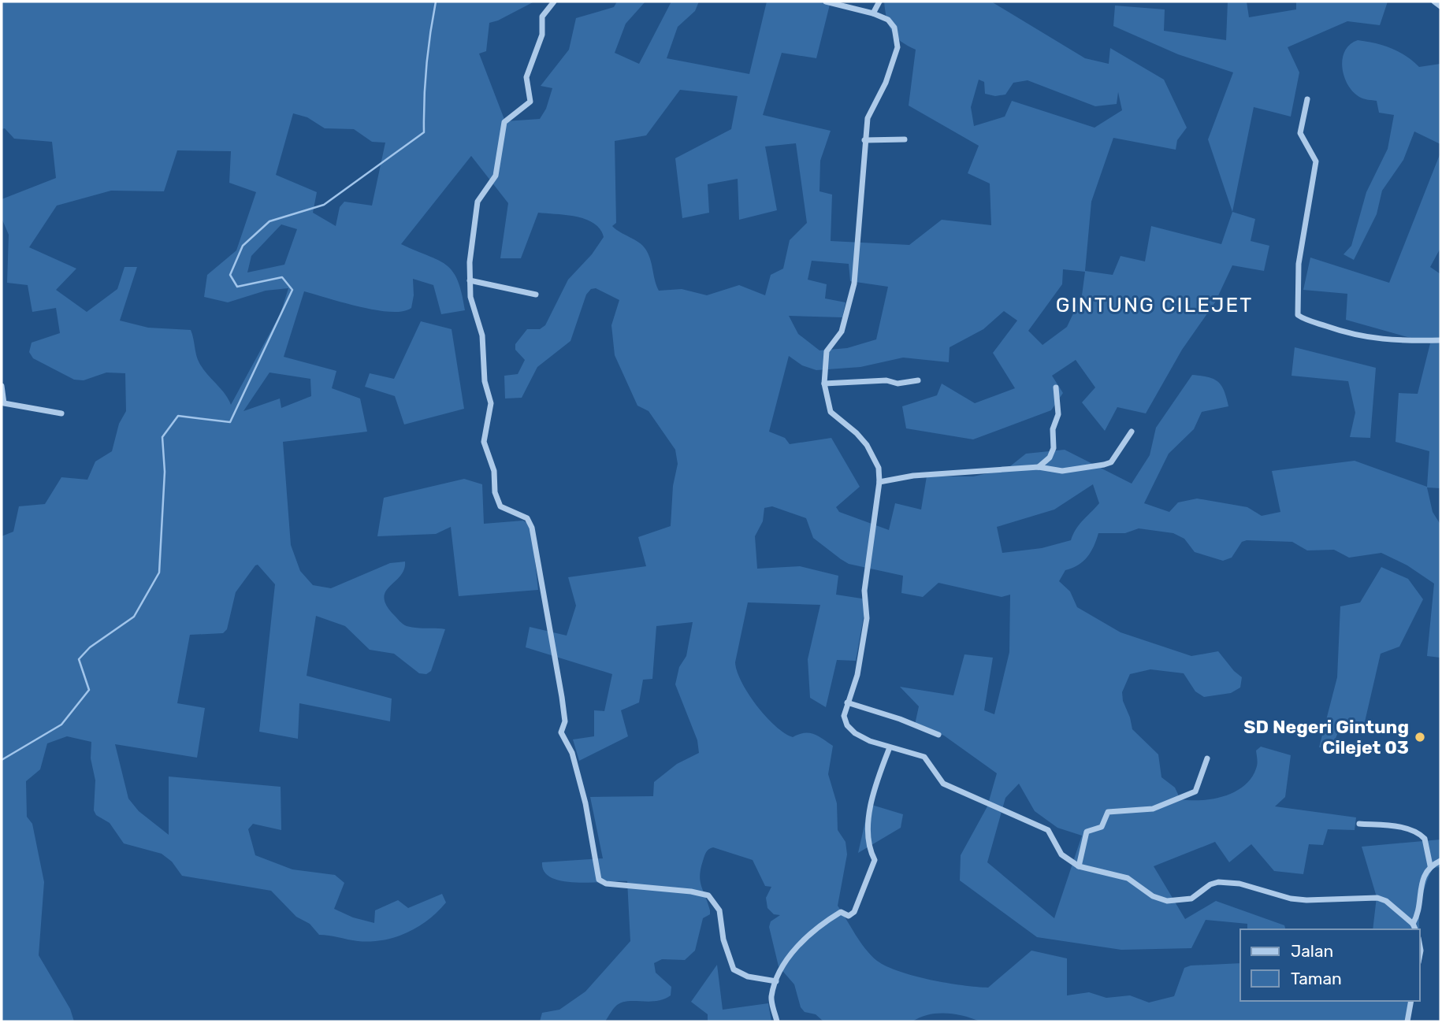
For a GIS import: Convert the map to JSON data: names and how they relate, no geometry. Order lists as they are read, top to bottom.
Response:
{
  "districts": ["GINTUNG CILEJET"],
  "places": ["SD Negeri Gintung Cilejet 03"],
  "legend": ["Jalan", "Taman"]
}
